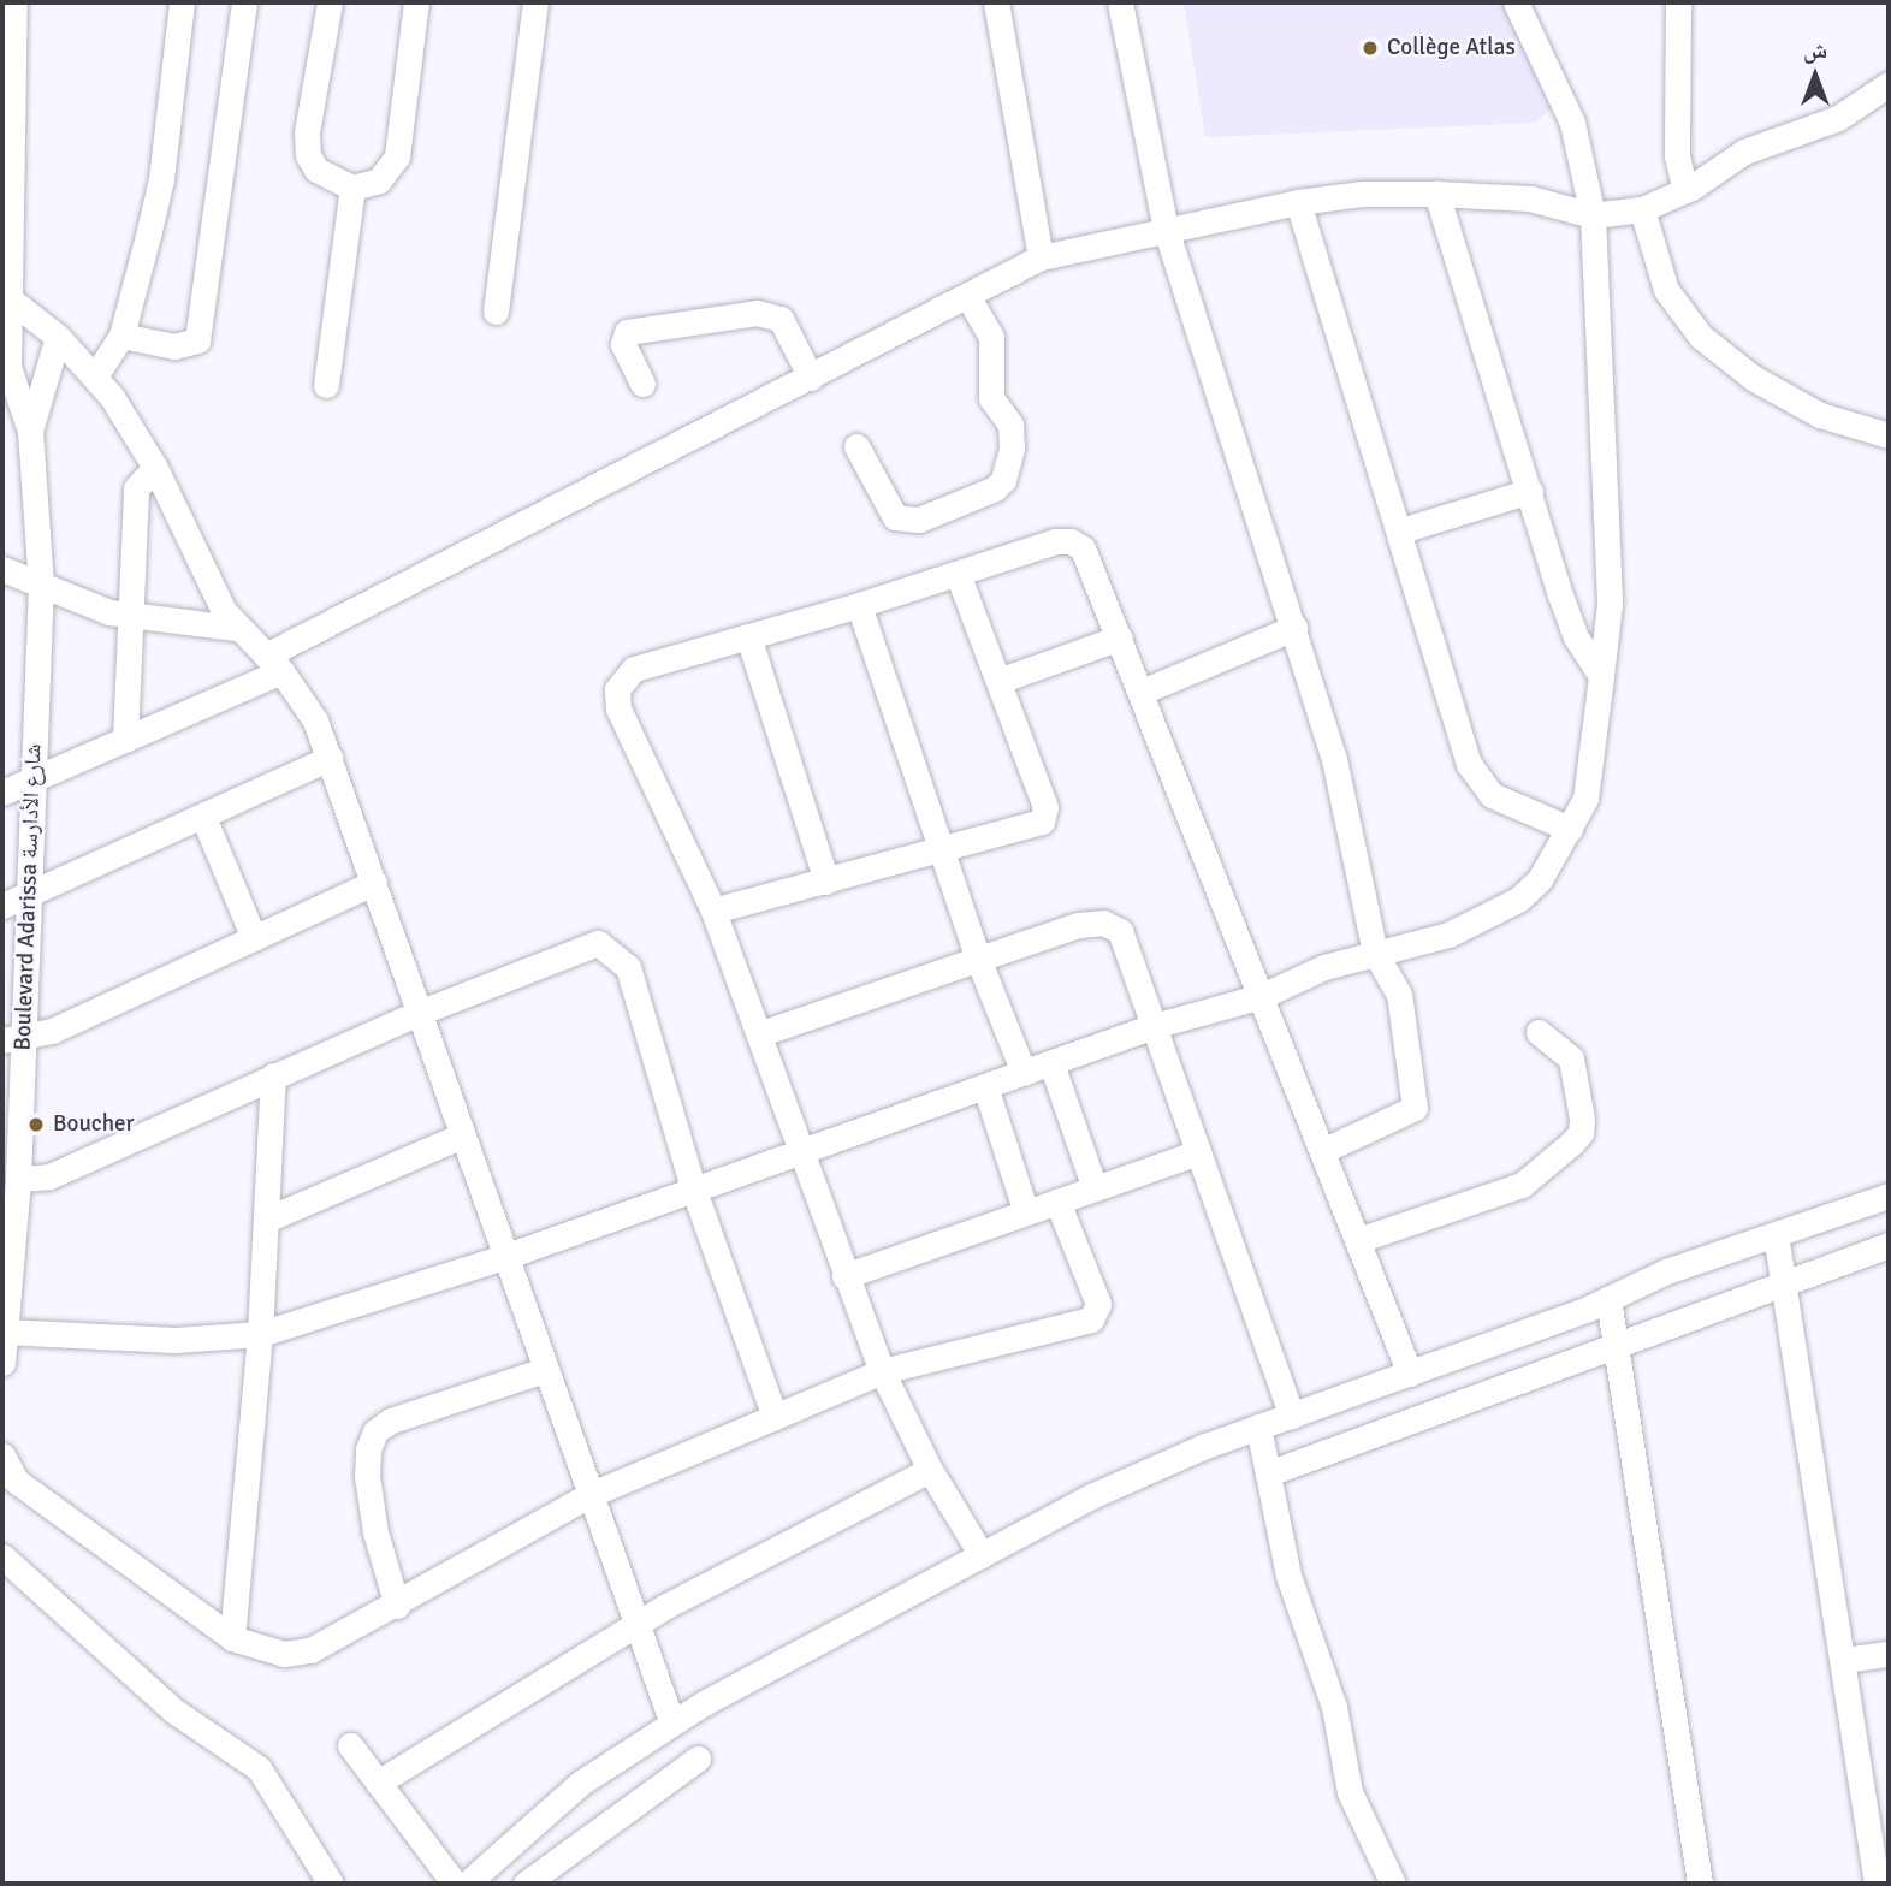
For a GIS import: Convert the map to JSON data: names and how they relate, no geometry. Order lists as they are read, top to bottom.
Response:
{
  "streets": {
    "street": ["Boulevard Adarissa شارع الأدارسة"]
  },
  "places": ["Collège Atlas", "Boucher"],
  "north": "top"
}
